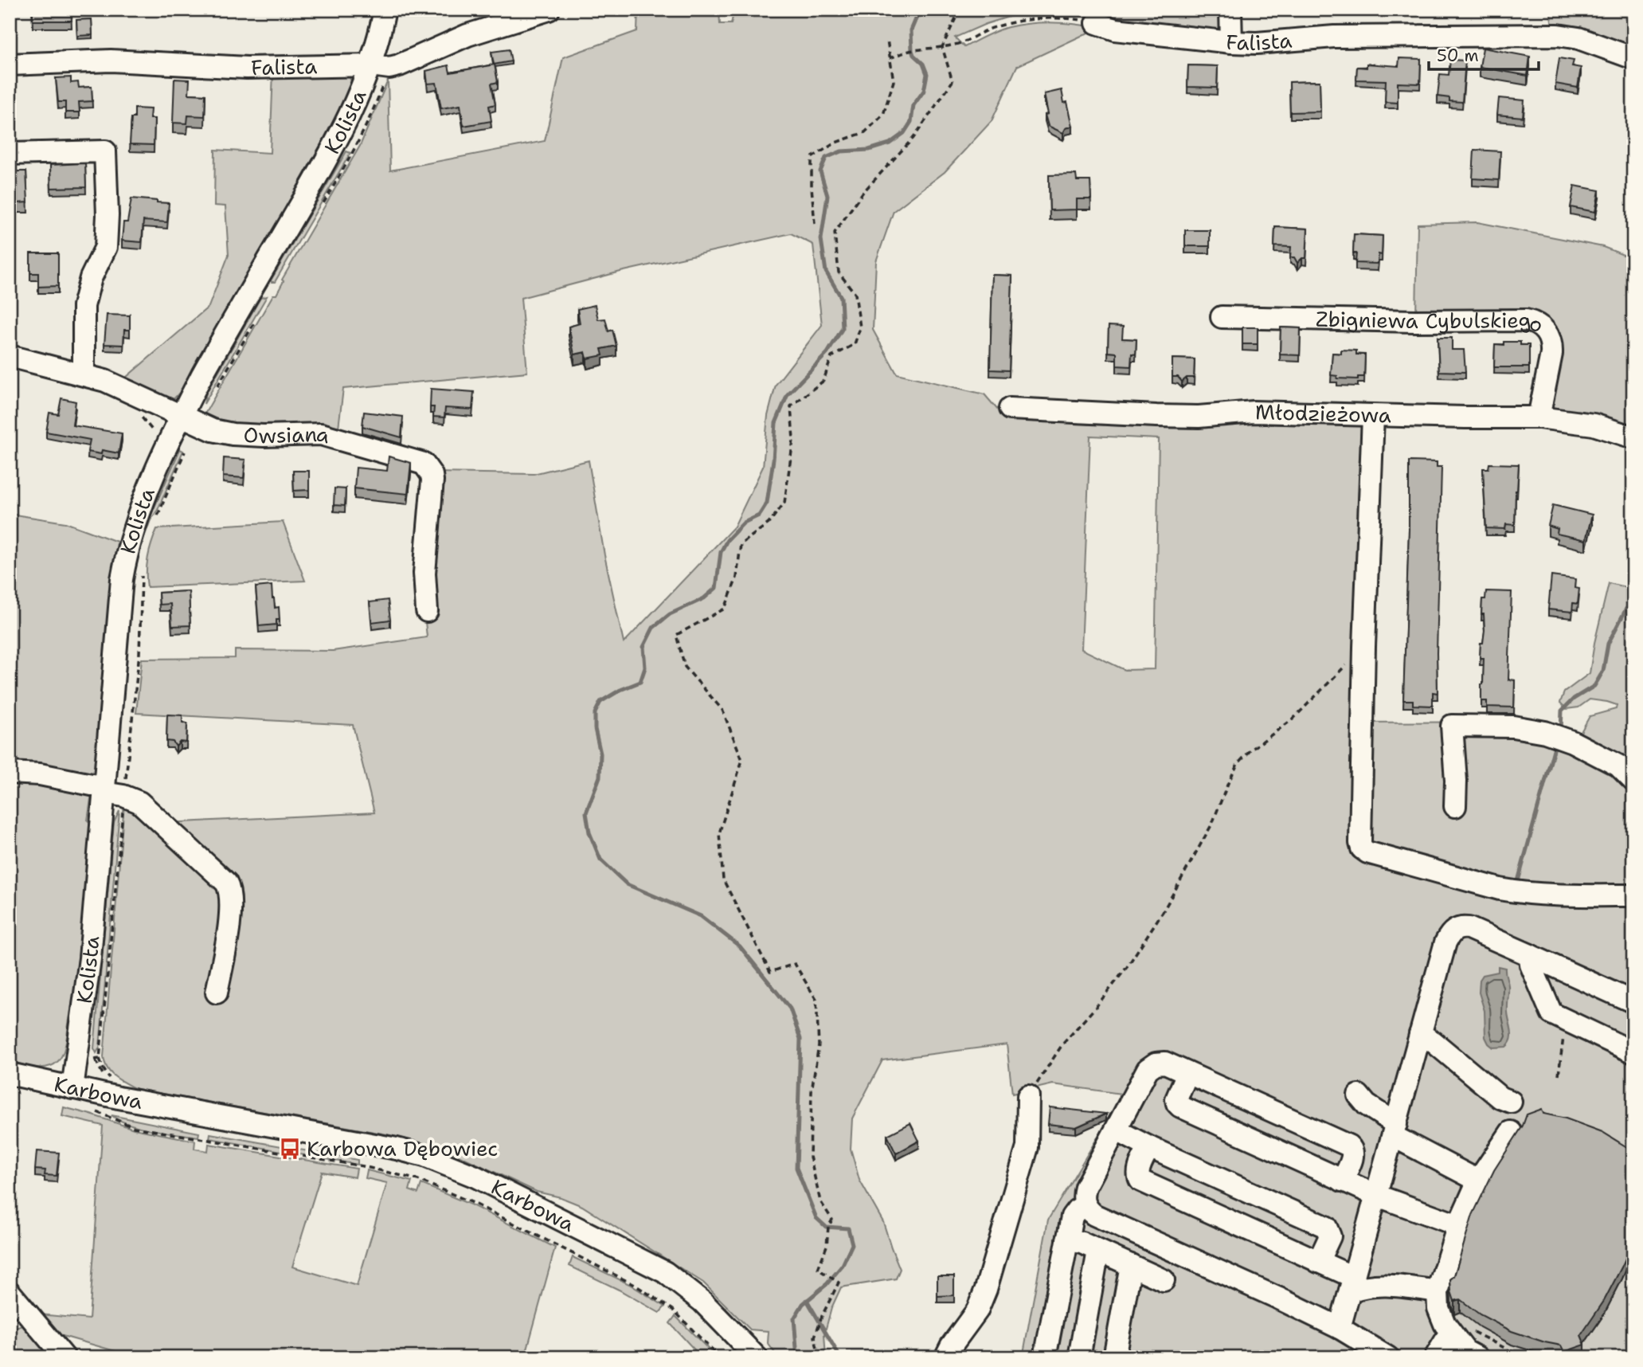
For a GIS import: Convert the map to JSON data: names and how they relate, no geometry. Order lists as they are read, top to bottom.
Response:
{
  "streets": {
    "street": [
      "Falista",
      "Kolista",
      "Zbigniewa Cybulskiego",
      "Młodzieżowa",
      "Owsiana",
      "Karbowa"
    ]
  },
  "crossings": [
    ["Falista", "Kolista"],
    ["Kolista", "Owsiana"],
    ["Kolista", "Karbowa"],
    ["Zbigniewa Cybulskiego", "Młodzieżowa"]
  ],
  "places": {
    "bus stop": ["Karbowa Dębowiec"]
  },
  "scale_bar": "50 m"
}
